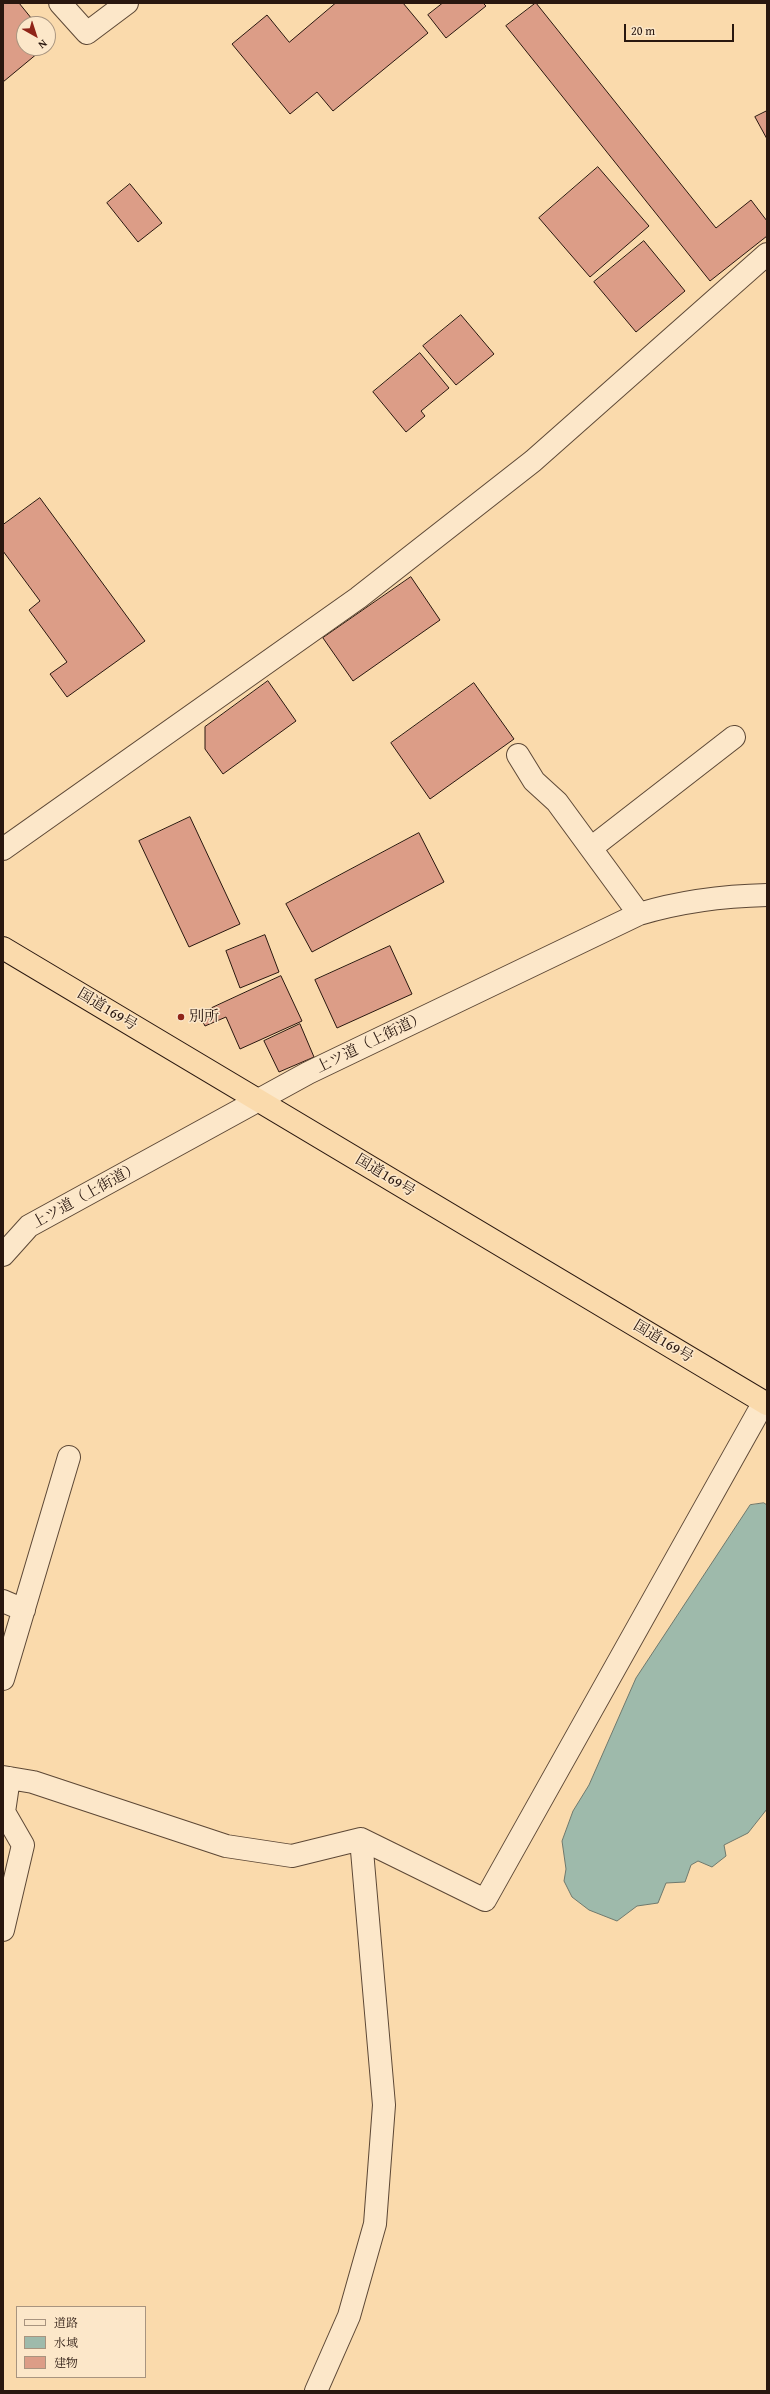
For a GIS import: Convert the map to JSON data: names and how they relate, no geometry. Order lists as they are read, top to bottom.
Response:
{
  "streets": {
    "highway": ["国道169号"],
    "street": ["上ツ道（上街道）"]
  },
  "crossings": [
    ["国道169号", "上ツ道（上街道）"]
  ],
  "places": ["別所"],
  "legend": ["道路", "水域", "建物"],
  "scale_bar": "20 m",
  "north": "bottom right"
}
